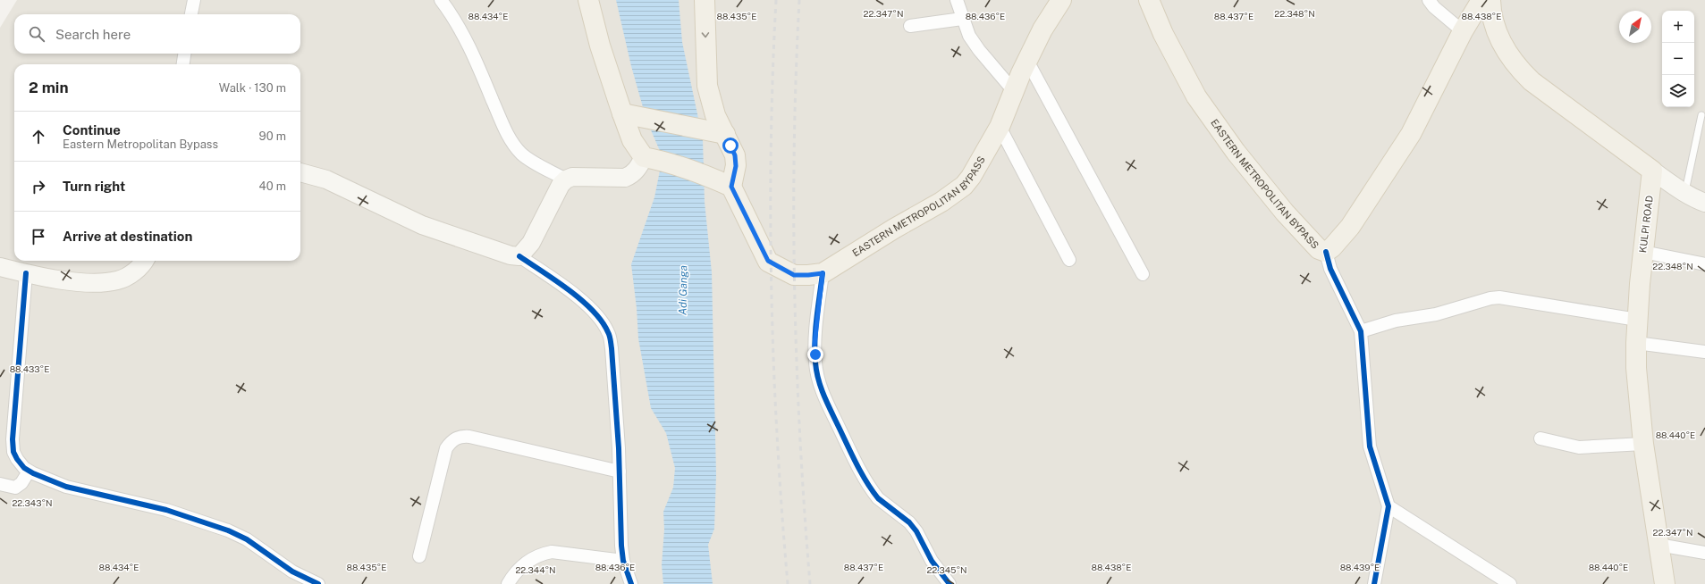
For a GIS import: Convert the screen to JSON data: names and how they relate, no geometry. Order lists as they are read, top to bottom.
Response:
{
  "streets": {
    "main road": ["EASTERN METROPOLITAN BYPASS", "KULPI ROAD"]
  },
  "water": ["Adi Ganga"],
  "north": "top right",
  "page": {
    "map_buttons": ["+", "−"],
    "search": "Search here",
    "heading": ["2 min", "Walk · 130 m"],
    "list": [
      ["Continue", "Eastern Metropolitan Bypass", "90 m"],
      ["Turn right", "40 m"],
      "Arrive at destination"
    ]
  },
  "coordinates": [
    "22.347°N",
    "22.348°N",
    "88.434°E",
    "88.436°E",
    "88.435°E",
    "88.437°E",
    "88.438°E",
    "88.433°E",
    "88.440°E",
    "22.343°N",
    "88.439°E",
    "22.344°N",
    "22.345°N"
  ]
}
